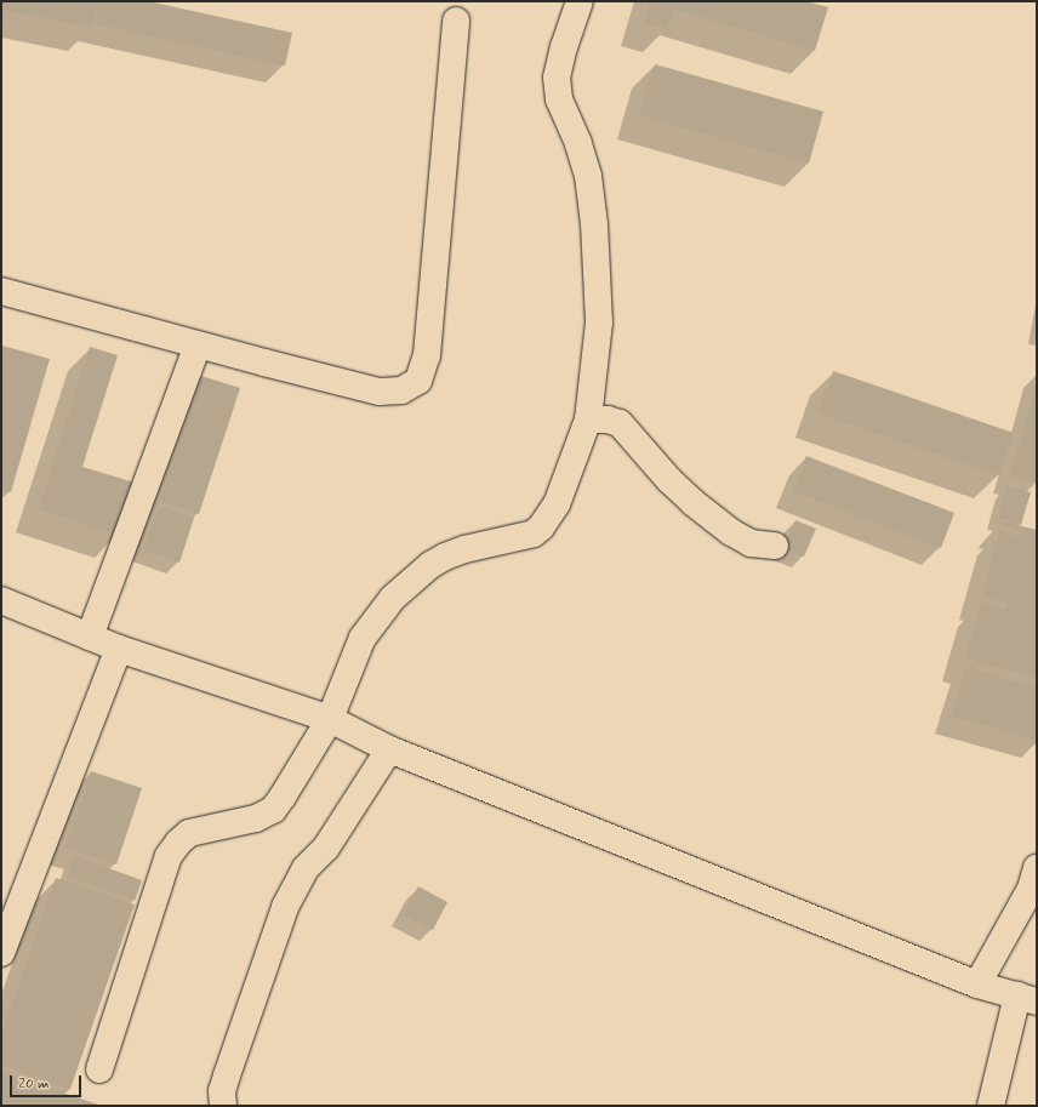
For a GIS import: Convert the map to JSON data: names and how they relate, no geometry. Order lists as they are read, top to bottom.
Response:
{
  "scale_bar": "20 m"
}
